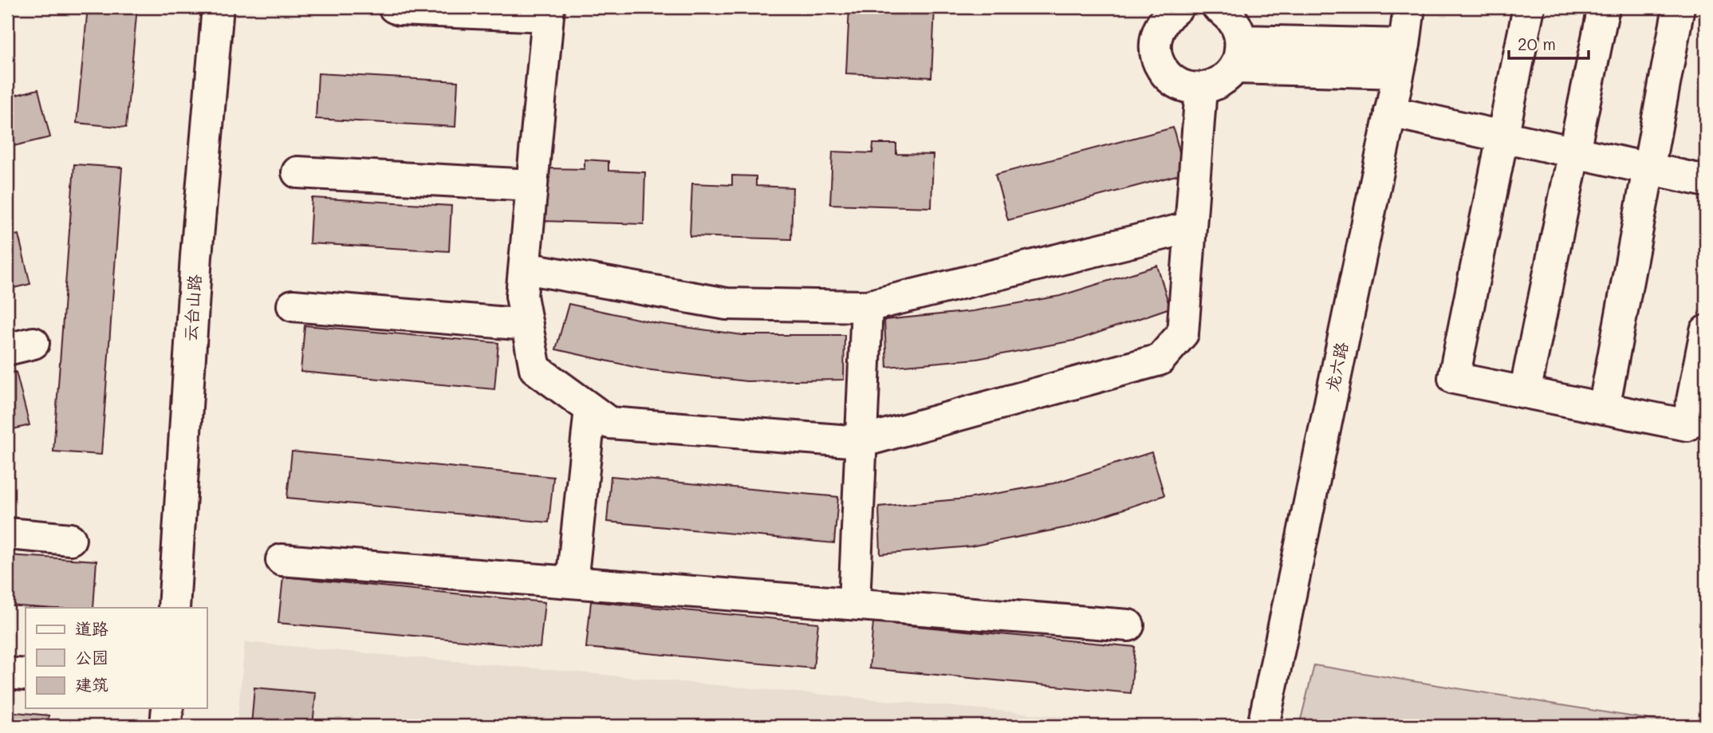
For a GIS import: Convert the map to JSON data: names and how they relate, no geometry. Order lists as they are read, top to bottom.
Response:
{
  "streets": {
    "street": ["云台山路", "龙六路"]
  },
  "legend": ["道路", "公园", "建筑"],
  "scale_bar": "20 m"
}
